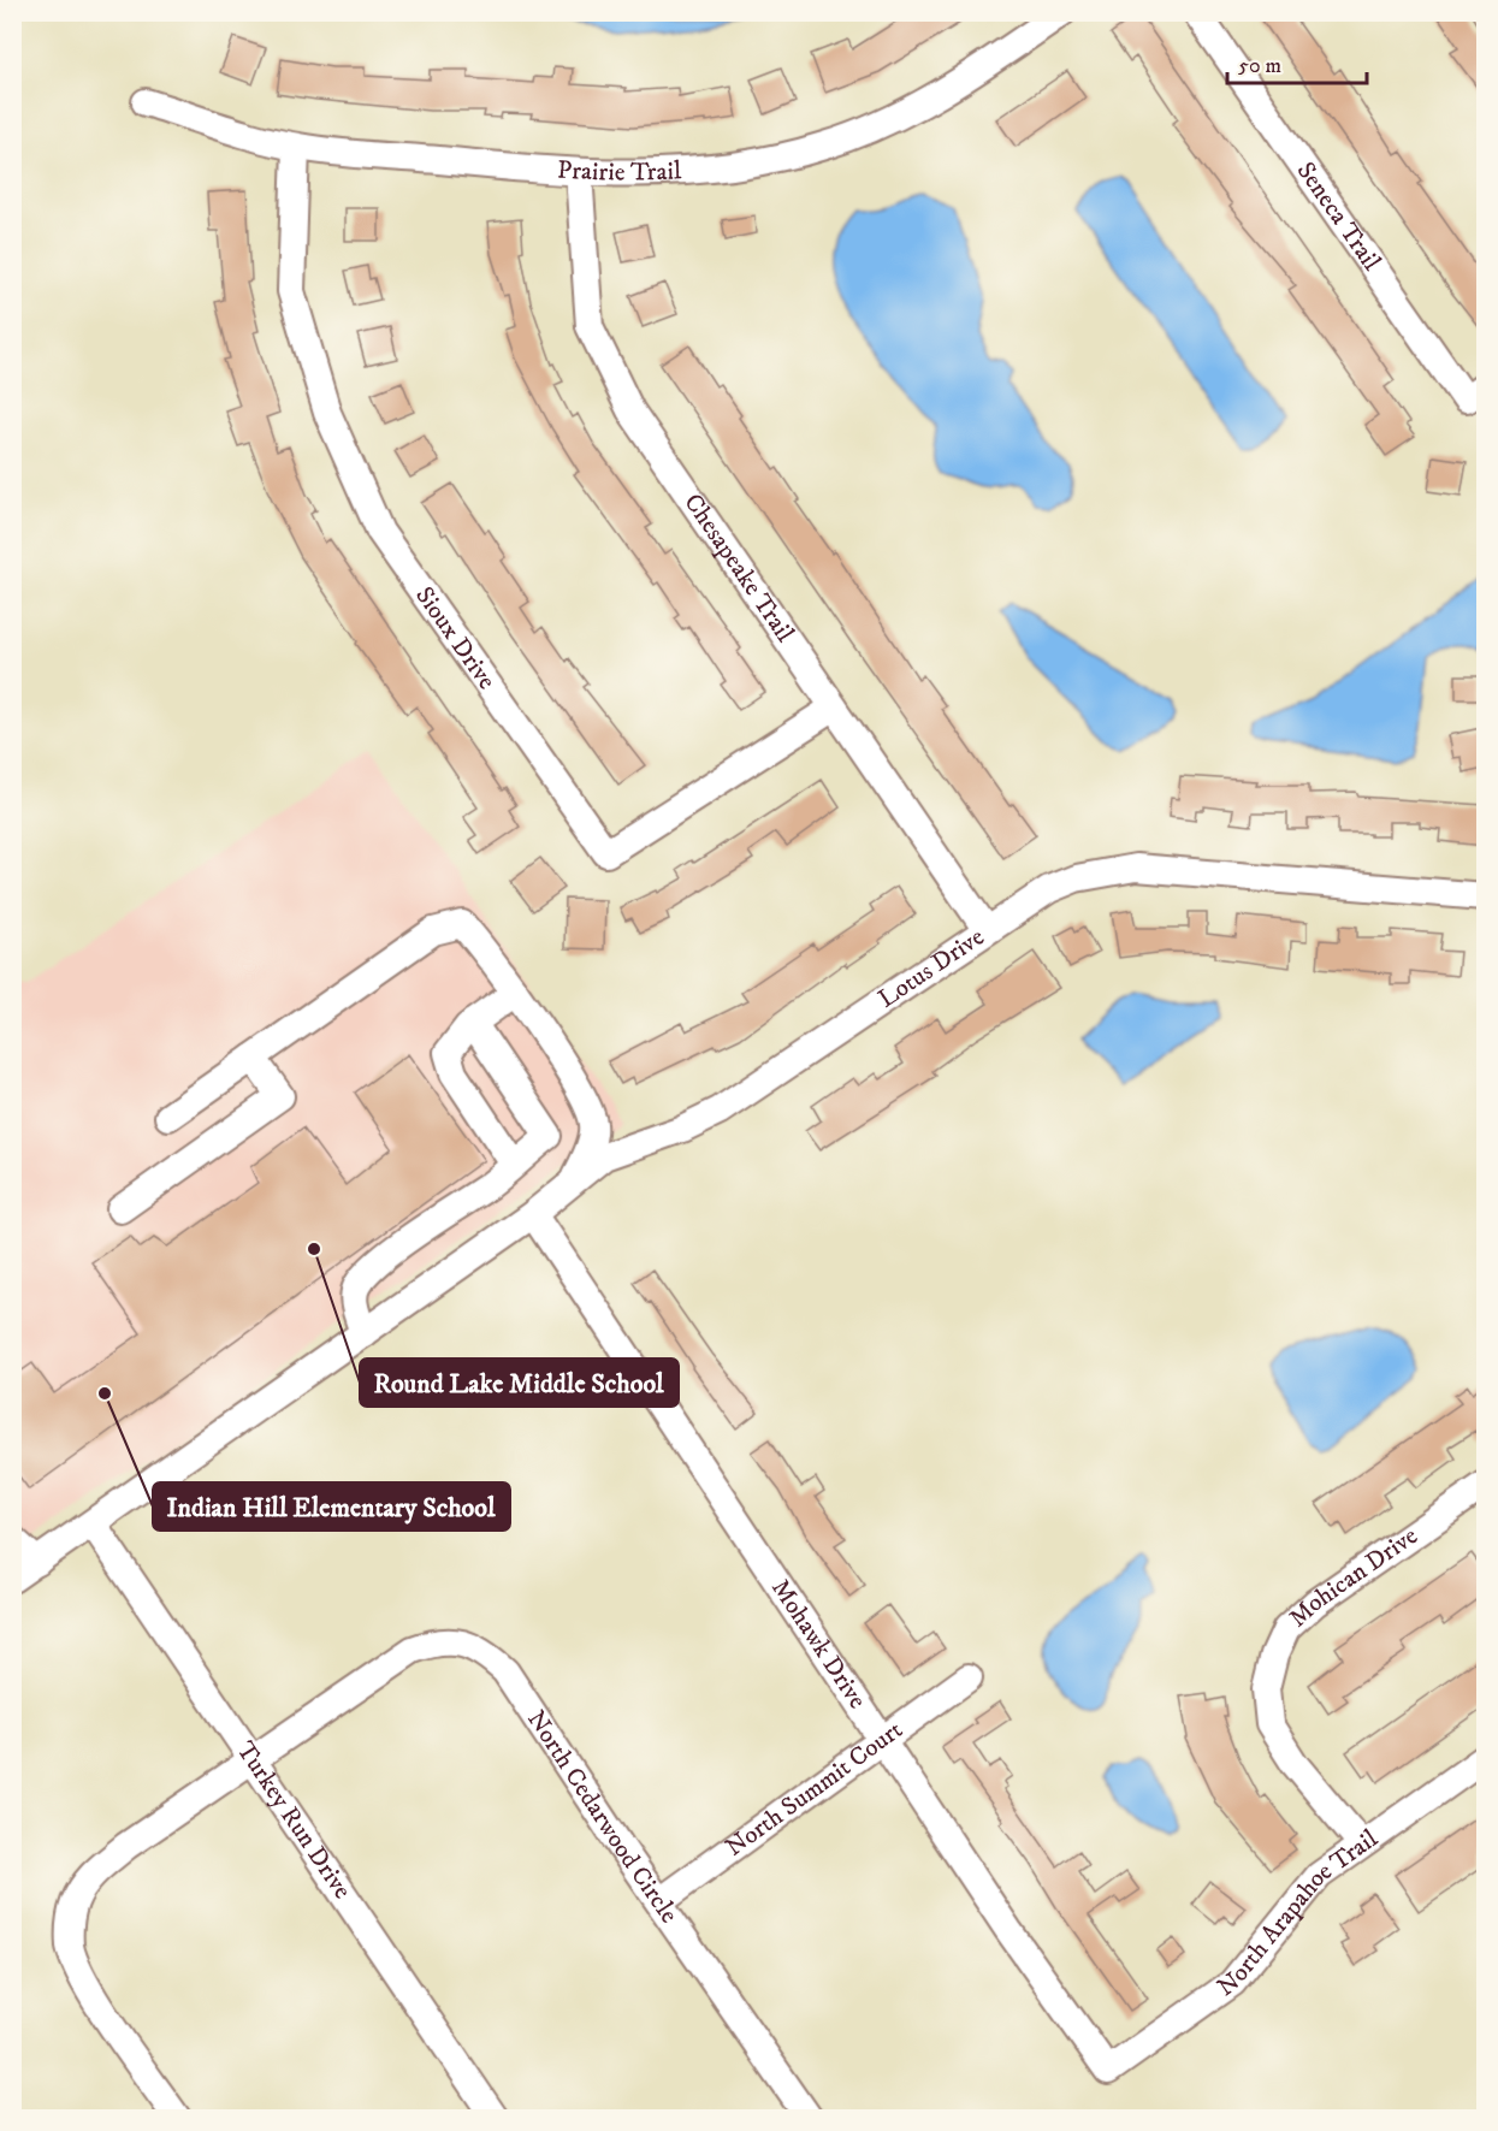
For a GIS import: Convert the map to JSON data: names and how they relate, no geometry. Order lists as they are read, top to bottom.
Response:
{
  "streets": {
    "street": [
      "Prairie Trail",
      "Seneca Trail",
      "Chesapeake Trail",
      "Sioux Drive",
      "Lotus Drive",
      "Mohican Drive",
      "Mohawk Drive",
      "North Summit Court",
      "North Cedarwood Circle",
      "Turkey Run Drive",
      "North Arapahoe Trail"
    ]
  },
  "crossings": [
    ["Prairie Trail", "Chesapeake Trail"],
    ["Prairie Trail", "Sioux Drive"],
    ["Chesapeake Trail", "Sioux Drive"],
    ["Chesapeake Trail", "Lotus Drive"],
    ["Lotus Drive", "Mohawk Drive"],
    ["Lotus Drive", "Turkey Run Drive"],
    ["Mohican Drive", "North Arapahoe Trail"],
    ["Mohawk Drive", "North Summit Court"],
    ["Mohawk Drive", "North Arapahoe Trail"],
    ["North Summit Court", "North Cedarwood Circle"],
    ["North Cedarwood Circle", "Turkey Run Drive"]
  ],
  "places": ["Round Lake Middle School", "Indian Hill Elementary School"],
  "scale_bar": "50 m"
}
